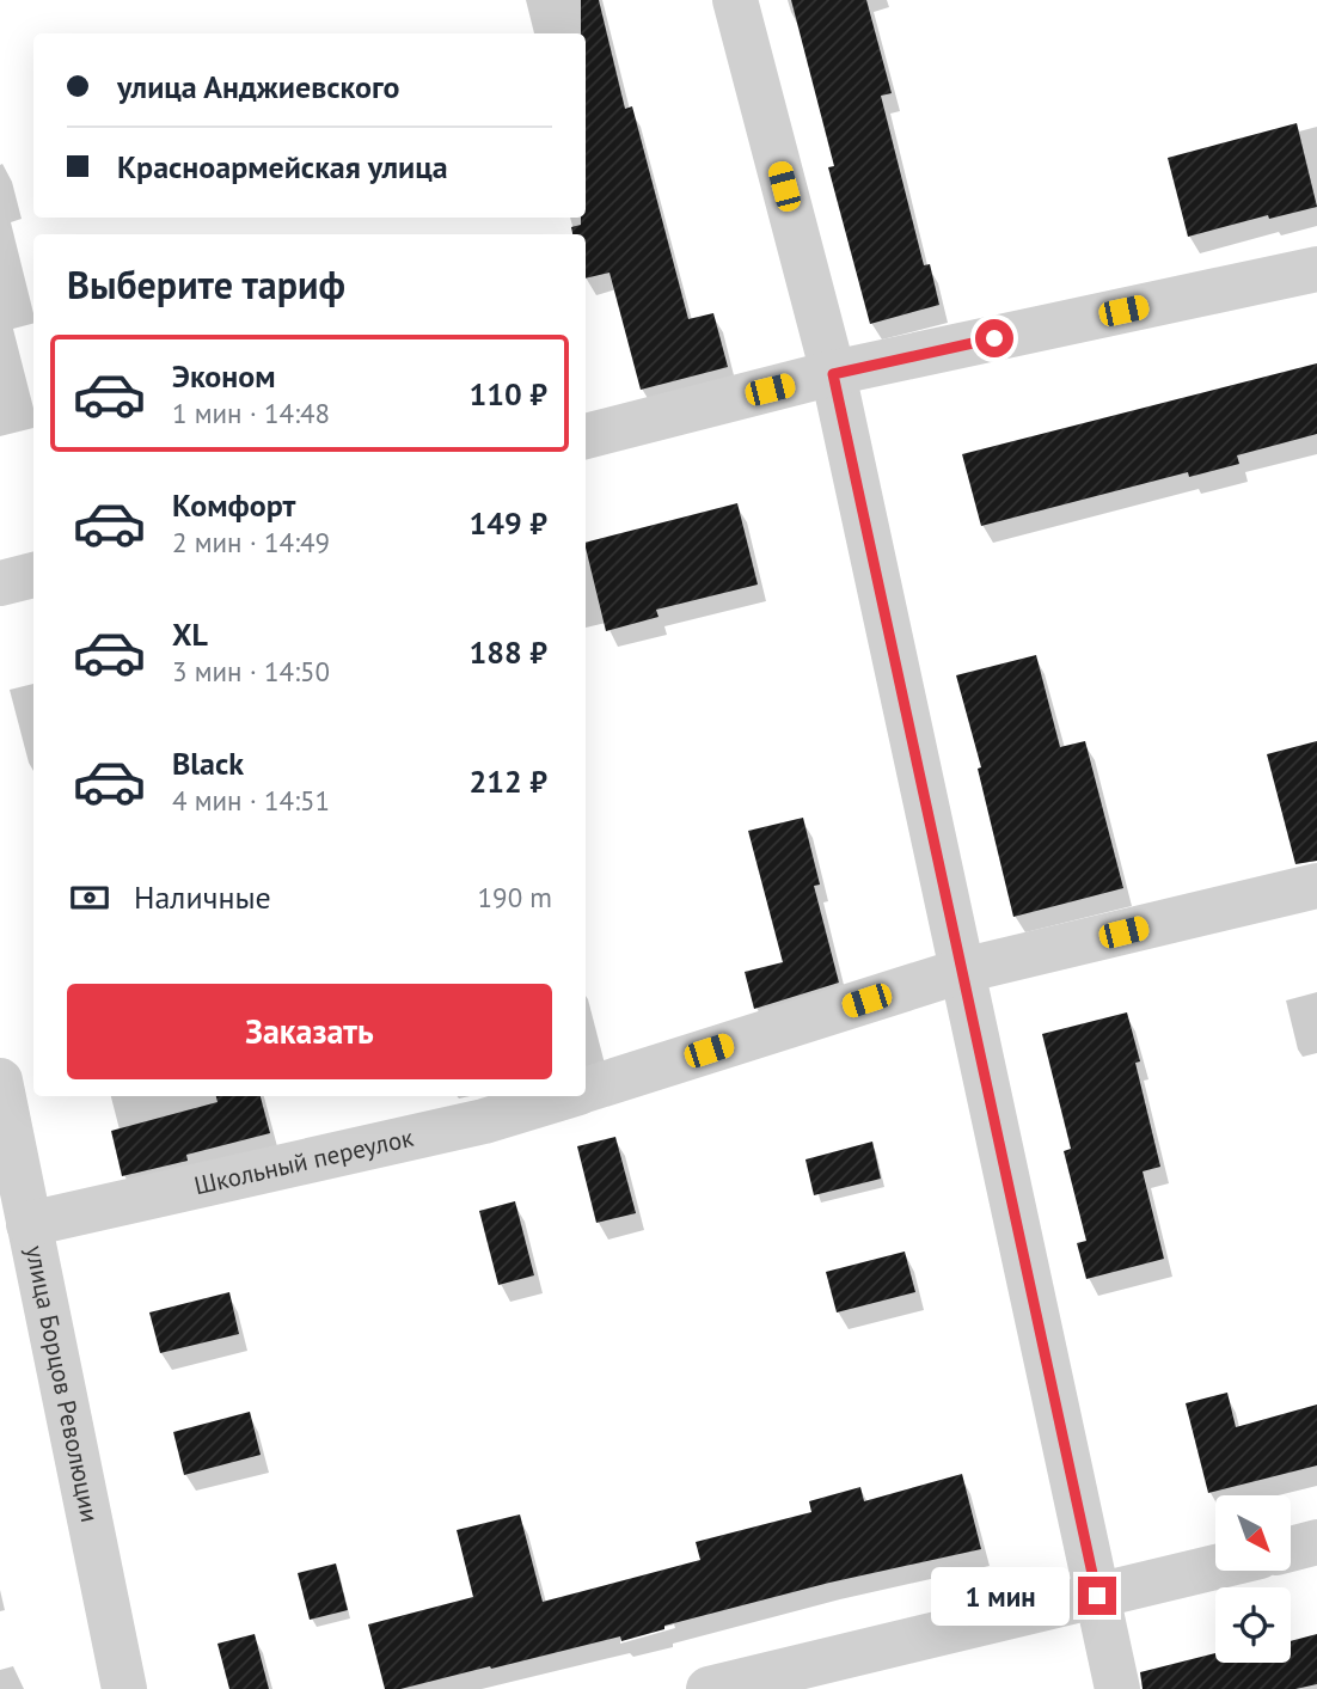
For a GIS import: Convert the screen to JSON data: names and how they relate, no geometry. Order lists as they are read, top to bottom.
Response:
{
  "streets": {
    "street": ["Школьный переулок", "улица Борцов Революции"]
  },
  "crossings": [
    ["Школьный переулок", "улица Борцов Революции"]
  ],
  "north": "bottom right",
  "page": {
    "banner": ["улица Анджиевского", "Красноармейская улица"],
    "heading": "Выберите тариф",
    "list": [
      {
        "name": "Эконом",
        "note": "1 мин · 14:48",
        "value": "110 ₽"
      },
      {
        "name": "Комфорт",
        "note": "2 мин · 14:49",
        "value": "149 ₽"
      },
      {
        "name": "XL",
        "note": "3 мин · 14:50",
        "value": "188 ₽"
      },
      {
        "name": "Black",
        "note": "4 мин · 14:51",
        "value": "212 ₽"
      }
    ],
    "pay": ["Наличные", "190 m"],
    "buttons": "Заказать",
    "bubble": "1 мин"
  }
}
